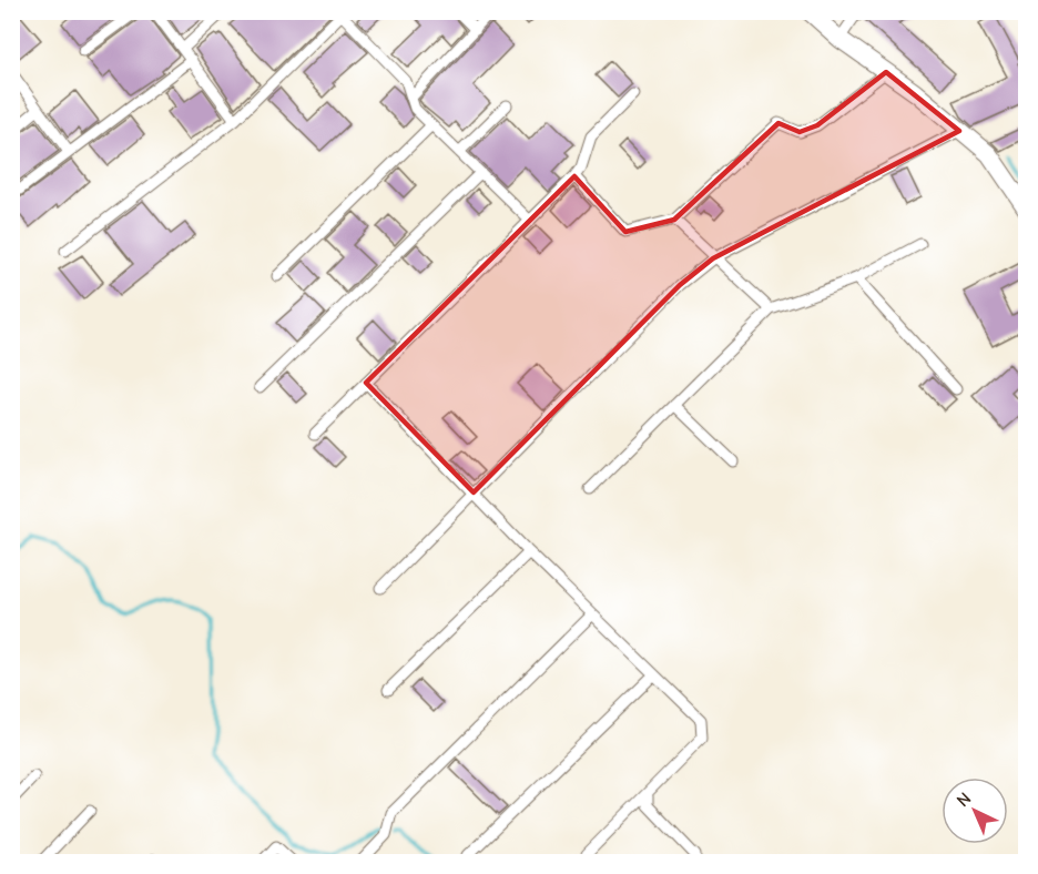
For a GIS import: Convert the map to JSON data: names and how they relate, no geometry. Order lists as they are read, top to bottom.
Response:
{
  "north": "top left"
}
